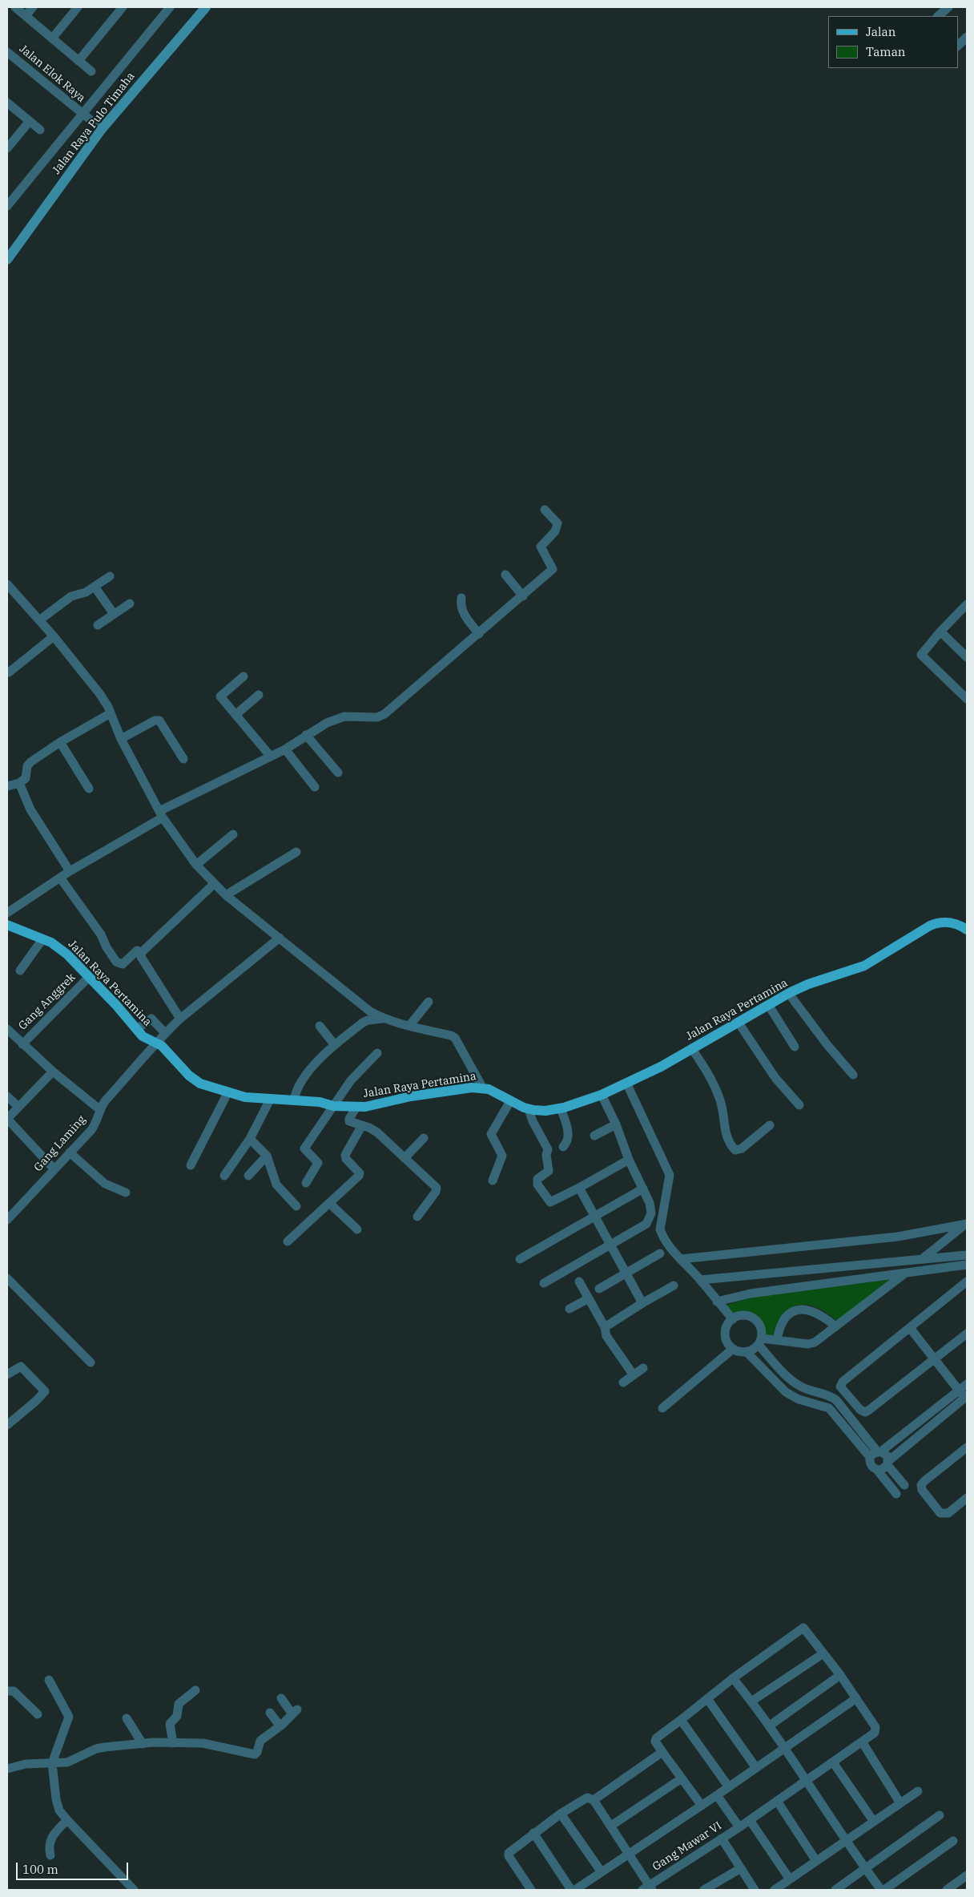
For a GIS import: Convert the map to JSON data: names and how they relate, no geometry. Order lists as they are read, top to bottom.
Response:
{
  "streets": {
    "main road": ["Jalan Raya Pertamina"],
    "street": [
      "Jalan Elok Raya",
      "Jalan Raya Pulo Timaha",
      "Gang Anggrek",
      "Gang Laming",
      "Gang Mawar VI"
    ]
  },
  "crossings": [
    ["Jalan Elok Raya", "Jalan Raya Pulo Timaha"],
    ["Jalan Raya Pertamina", "Gang Anggrek"],
    ["Jalan Raya Pertamina", "Gang Laming"]
  ],
  "legend": ["Jalan", "Taman"],
  "scale_bar": "100 m"
}
